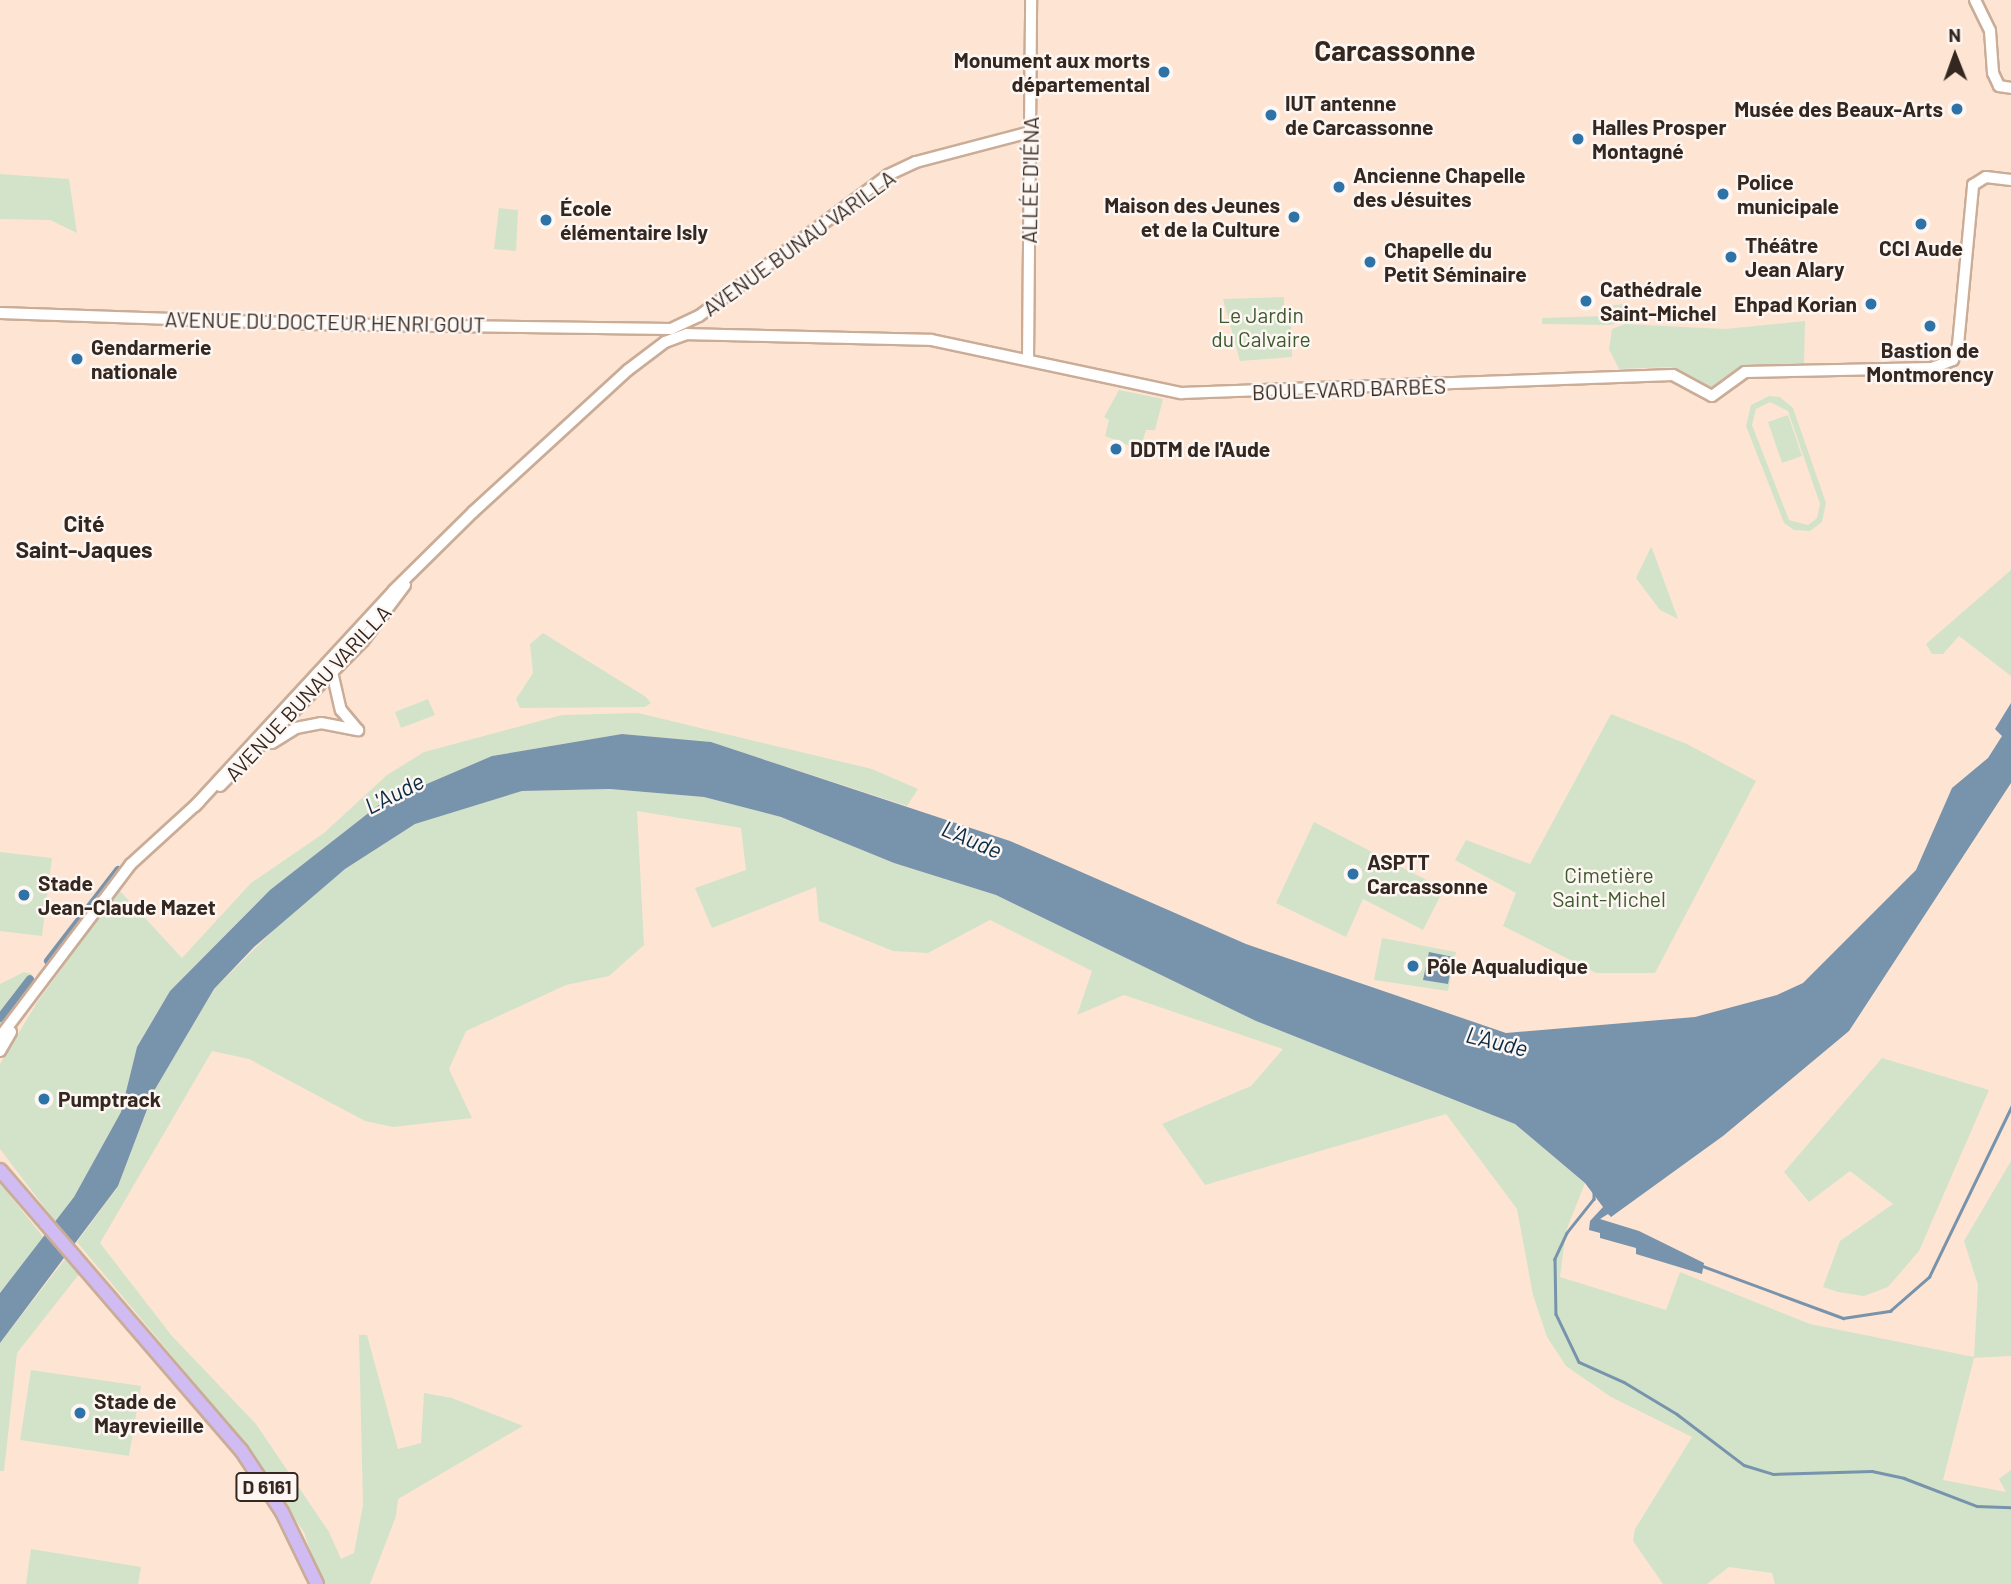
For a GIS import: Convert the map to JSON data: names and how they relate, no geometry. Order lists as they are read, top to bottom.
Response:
{
  "streets": {
    "main road": [
      "ALLÉE D'IÉNA",
      "AVENUE BUNAU VARILLA",
      "AVENUE DU DOCTEUR HENRI GOUT",
      "BOULEVARD BARBÈS",
      "D 6161"
    ]
  },
  "crossings": [
    ["ALLÉE D'IÉNA", "AVENUE BUNAU VARILLA"],
    ["ALLÉE D'IÉNA", "BOULEVARD BARBÈS"],
    ["AVENUE BUNAU VARILLA", "AVENUE DU DOCTEUR HENRI GOUT"]
  ],
  "districts": ["Carcassonne", "Cité Saint-Jaques"],
  "water": ["L'Aude"],
  "parks": ["Le Jardin du Calvaire", "Cimetière Saint-Michel"],
  "places": [
    "Monument aux morts départemental",
    "Musée des Beaux-Arts",
    "IUT antenne de Carcassonne",
    "Halles Prosper Montagné",
    "Ancienne Chapelle des Jésuites",
    "Police municipale",
    "Maison des Jeunes et de la Culture",
    "École élémentaire Isly",
    "CCI Aude",
    "Théâtre Jean Alary",
    "Chapelle du Petit Séminaire",
    "Cathédrale Saint-Michel",
    "Ehpad Korian",
    "Bastion de Montmorency",
    "Gendarmerie nationale",
    "DDTM de l'Aude",
    "ASPTT Carcassonne",
    "Stade Jean-Claude Mazet",
    "Pôle Aqualudique",
    "Pumptrack",
    "Stade de Mayrevieille"
  ],
  "north": "top"
}
